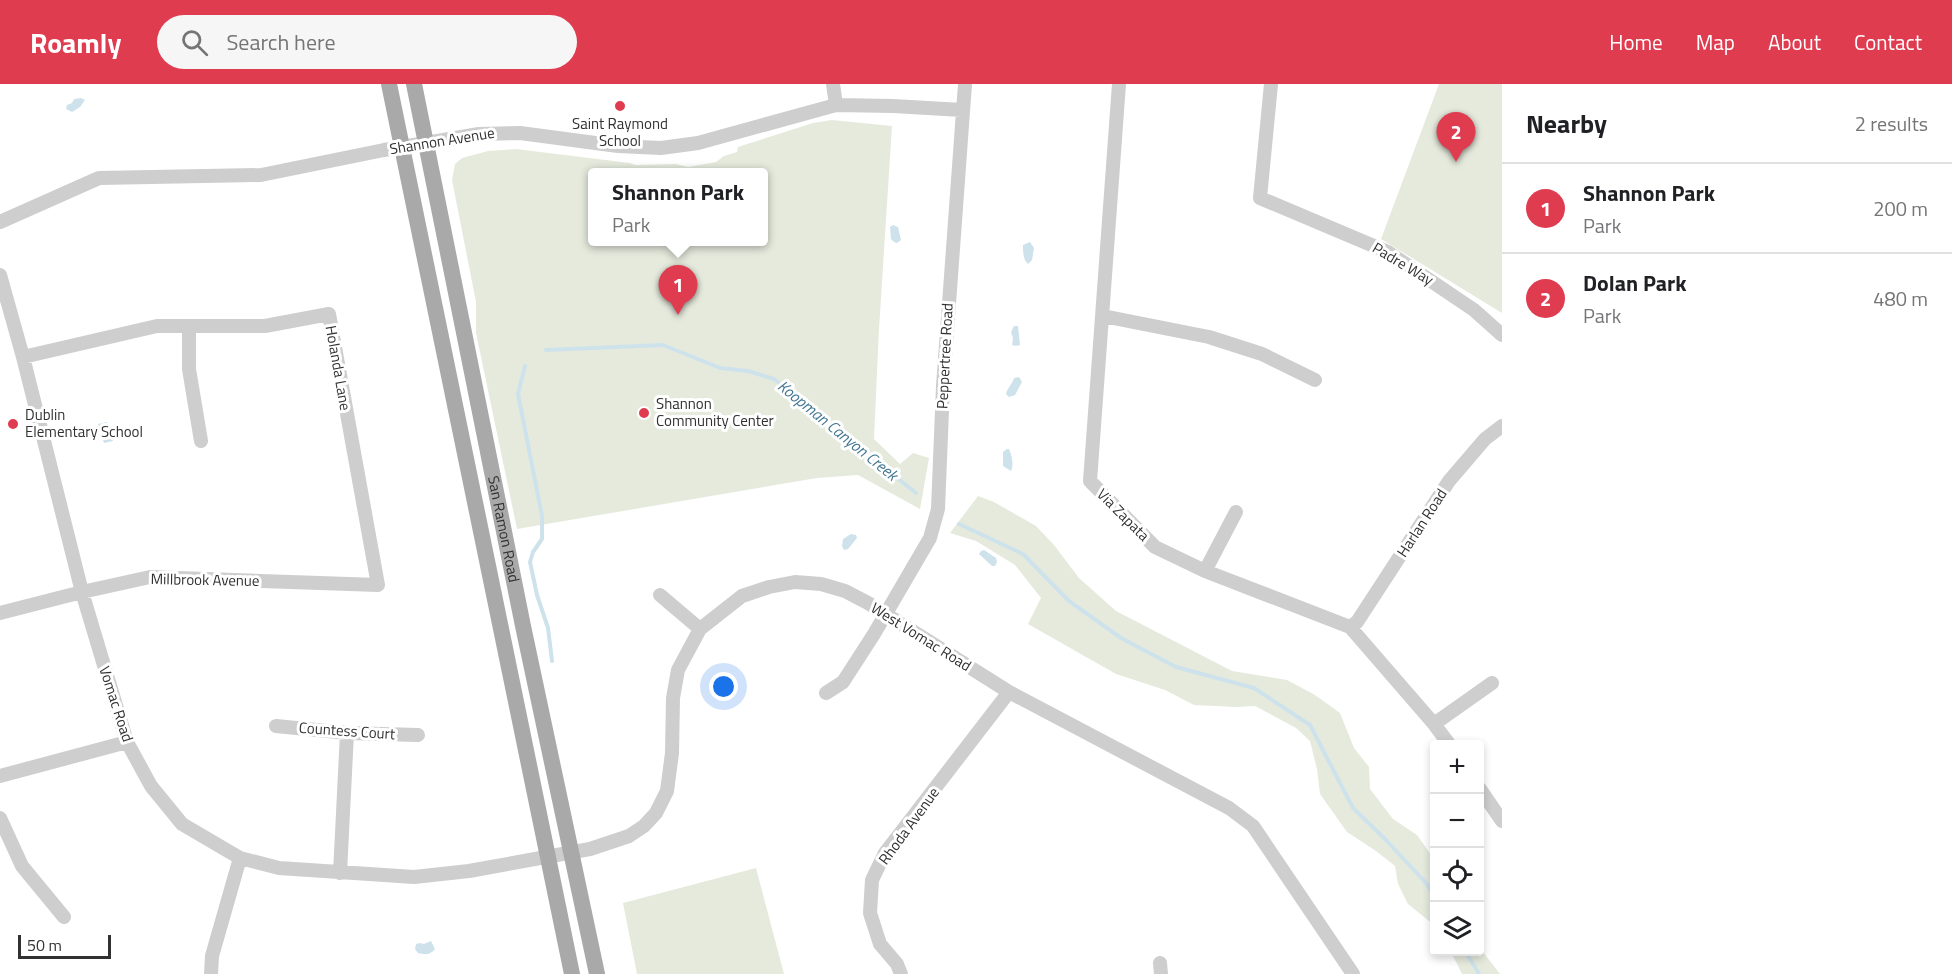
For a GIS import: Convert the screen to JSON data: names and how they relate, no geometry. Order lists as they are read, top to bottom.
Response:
{
  "streets": {
    "main road": ["San Ramon Road"],
    "street": [
      "Shannon Avenue",
      "Padre Way",
      "Peppertree Road",
      "Holanda Lane",
      "Via Zapata",
      "Harlan Road",
      "Millbrook Avenue",
      "West Vomac Road",
      "Vomac Road",
      "Countess Court",
      "Rhoda Avenue"
    ]
  },
  "crossings": [
    ["Shannon Avenue", "Peppertree Road"],
    ["Shannon Avenue", "San Ramon Road"],
    ["Peppertree Road", "West Vomac Road"],
    ["Holanda Lane", "Millbrook Avenue"],
    ["Holanda Lane", "Vomac Road"],
    ["Via Zapata", "Harlan Road"],
    ["San Ramon Road", "West Vomac Road"],
    ["San Ramon Road", "Vomac Road"],
    ["Millbrook Avenue", "Vomac Road"],
    ["West Vomac Road", "Vomac Road"],
    ["West Vomac Road", "Rhoda Avenue"]
  ],
  "water": ["Koopman Canyon Creek"],
  "places": ["Saint Raymond School", "Shannon Community Center", "Dublin Elementary School"],
  "scale_bar": "50 m",
  "page": {
    "header": "Roamly",
    "search": "Search here",
    "nav": [
      "Home",
      "Map",
      "About",
      "Contact"
    ],
    "heading": ["Nearby", "2 results"],
    "pins": ["2", "1"],
    "list": [
      {
        "mark": "1",
        "name": "Shannon Park",
        "note": "Park",
        "value": "200 m"
      },
      {
        "mark": "2",
        "name": "Dolan Park",
        "note": "Park",
        "value": "480 m"
      }
    ],
    "popup": ["Shannon Park", "Park"],
    "map_buttons": ["+", "−"],
    "scale": "50 m"
  }
}
